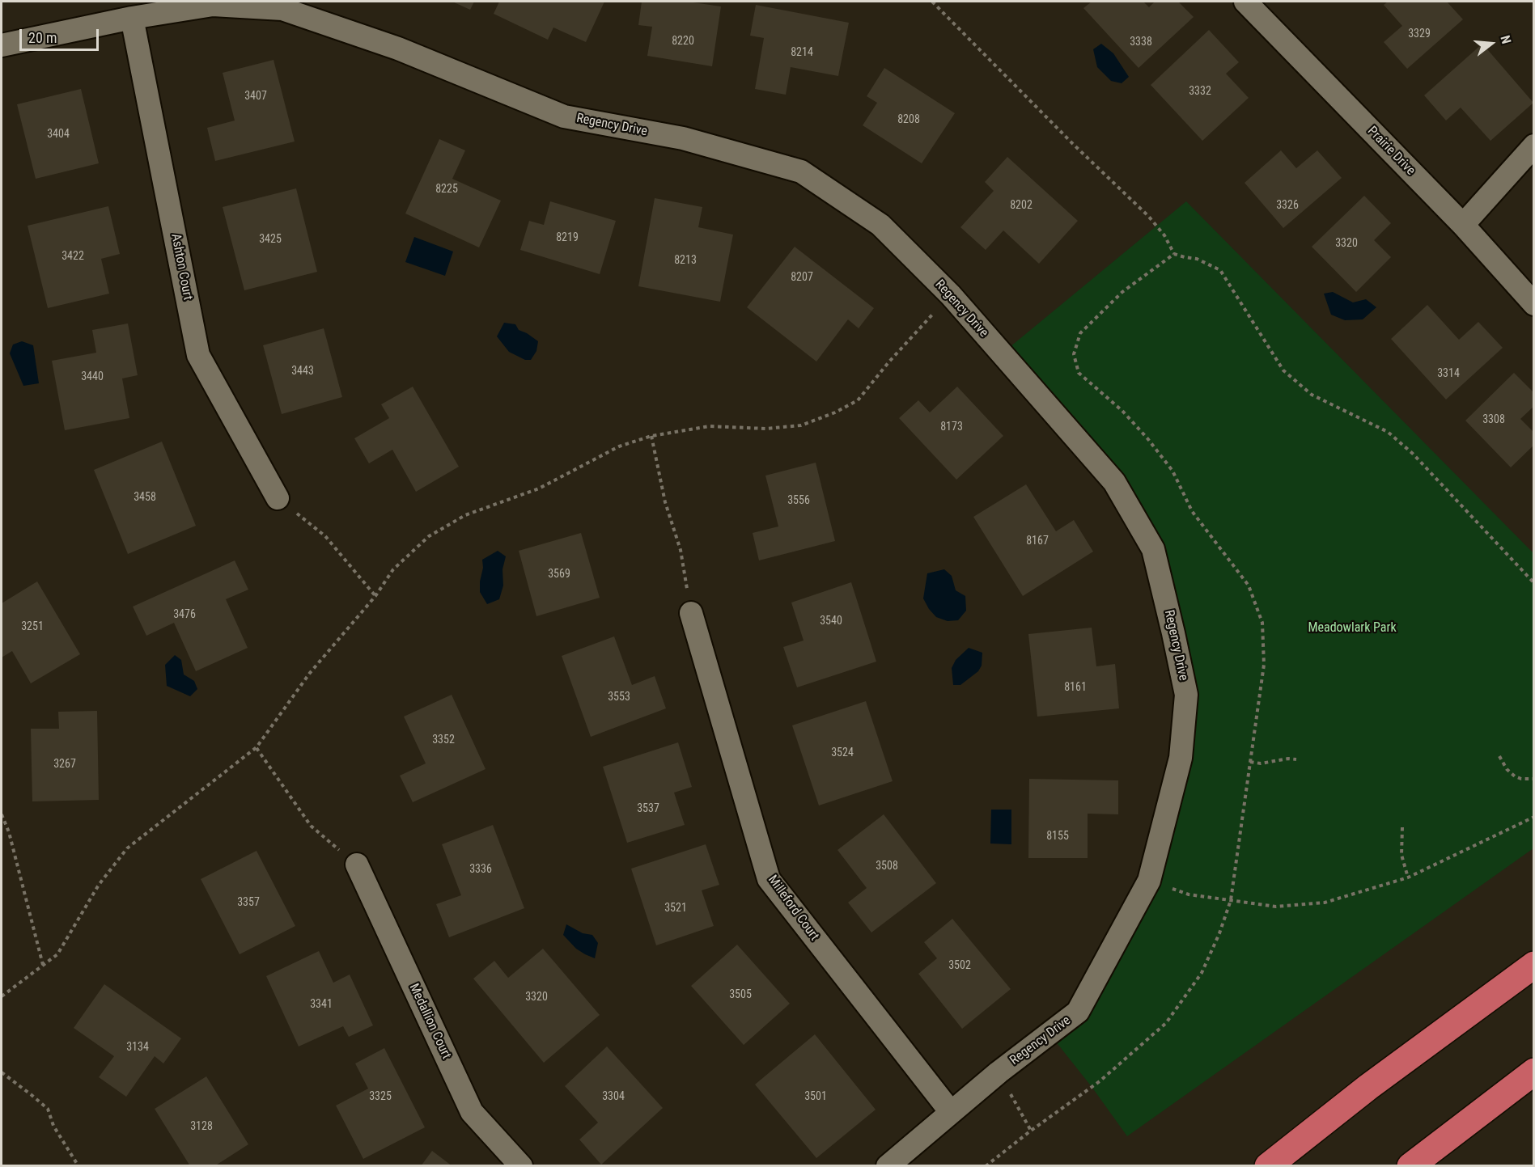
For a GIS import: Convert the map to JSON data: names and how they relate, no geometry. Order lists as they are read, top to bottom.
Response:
{
  "streets": {
    "street": [
      "Regency Drive",
      "Prairie Drive",
      "Ashton Court",
      "Milleford Court",
      "Medallion Court"
    ]
  },
  "crossings": [
    ["Regency Drive", "Ashton Court"],
    ["Regency Drive", "Milleford Court"]
  ],
  "parks": ["Meadowlark Park"],
  "house_numbers": [
    "3329",
    "8220",
    "3338",
    "8214",
    "3332",
    "3407",
    "8208",
    "3404",
    "8225",
    "8202",
    "3326",
    "8219",
    "3425",
    "3320",
    "3422",
    "8213",
    "8207",
    "3443",
    "3314",
    "3440",
    "3308",
    "8173",
    "3458",
    "3556",
    "8167",
    "3569",
    "3476",
    "3540",
    "3251",
    "8161",
    "3553",
    "3352",
    "3524",
    "3267",
    "3537",
    "8155",
    "3508",
    "3336",
    "3357",
    "3521",
    "3502",
    "3505",
    "3320",
    "3341",
    "3134",
    "3325",
    "3304",
    "3501",
    "3128"
  ],
  "scale_bar": "20 m",
  "north": "right"
}
